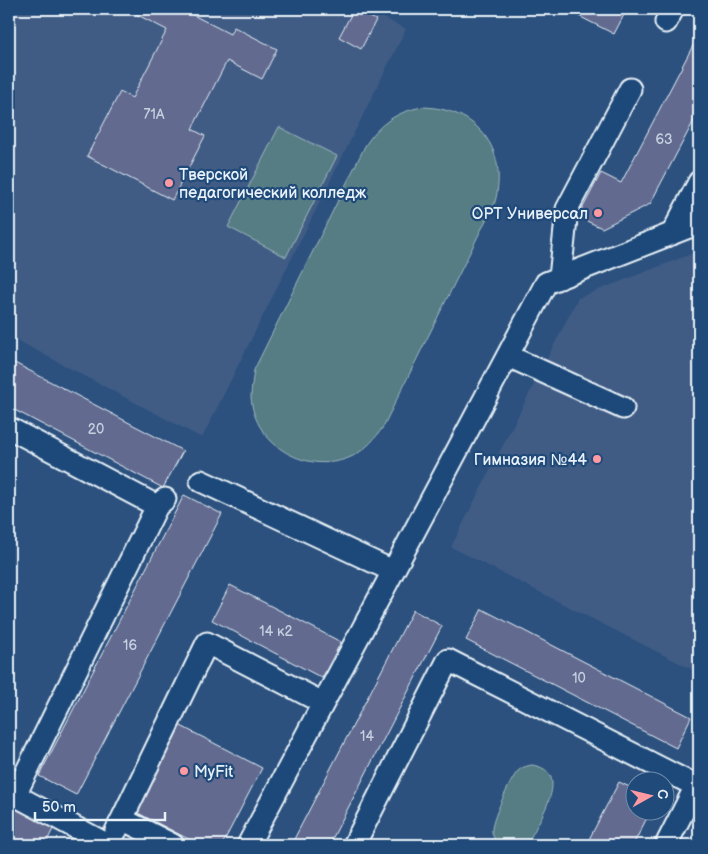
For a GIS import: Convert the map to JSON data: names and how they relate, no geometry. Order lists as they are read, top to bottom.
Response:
{
  "places": [
    "Тверской педагогический колледж",
    "ОРТ Универсал",
    "Гимназия №44",
    "MyFit"
  ],
  "house_numbers": [
    "71А",
    "63",
    "20",
    "14 к2",
    "16",
    "10",
    "14"
  ],
  "scale_bar": "50 m",
  "north": "right"
}
